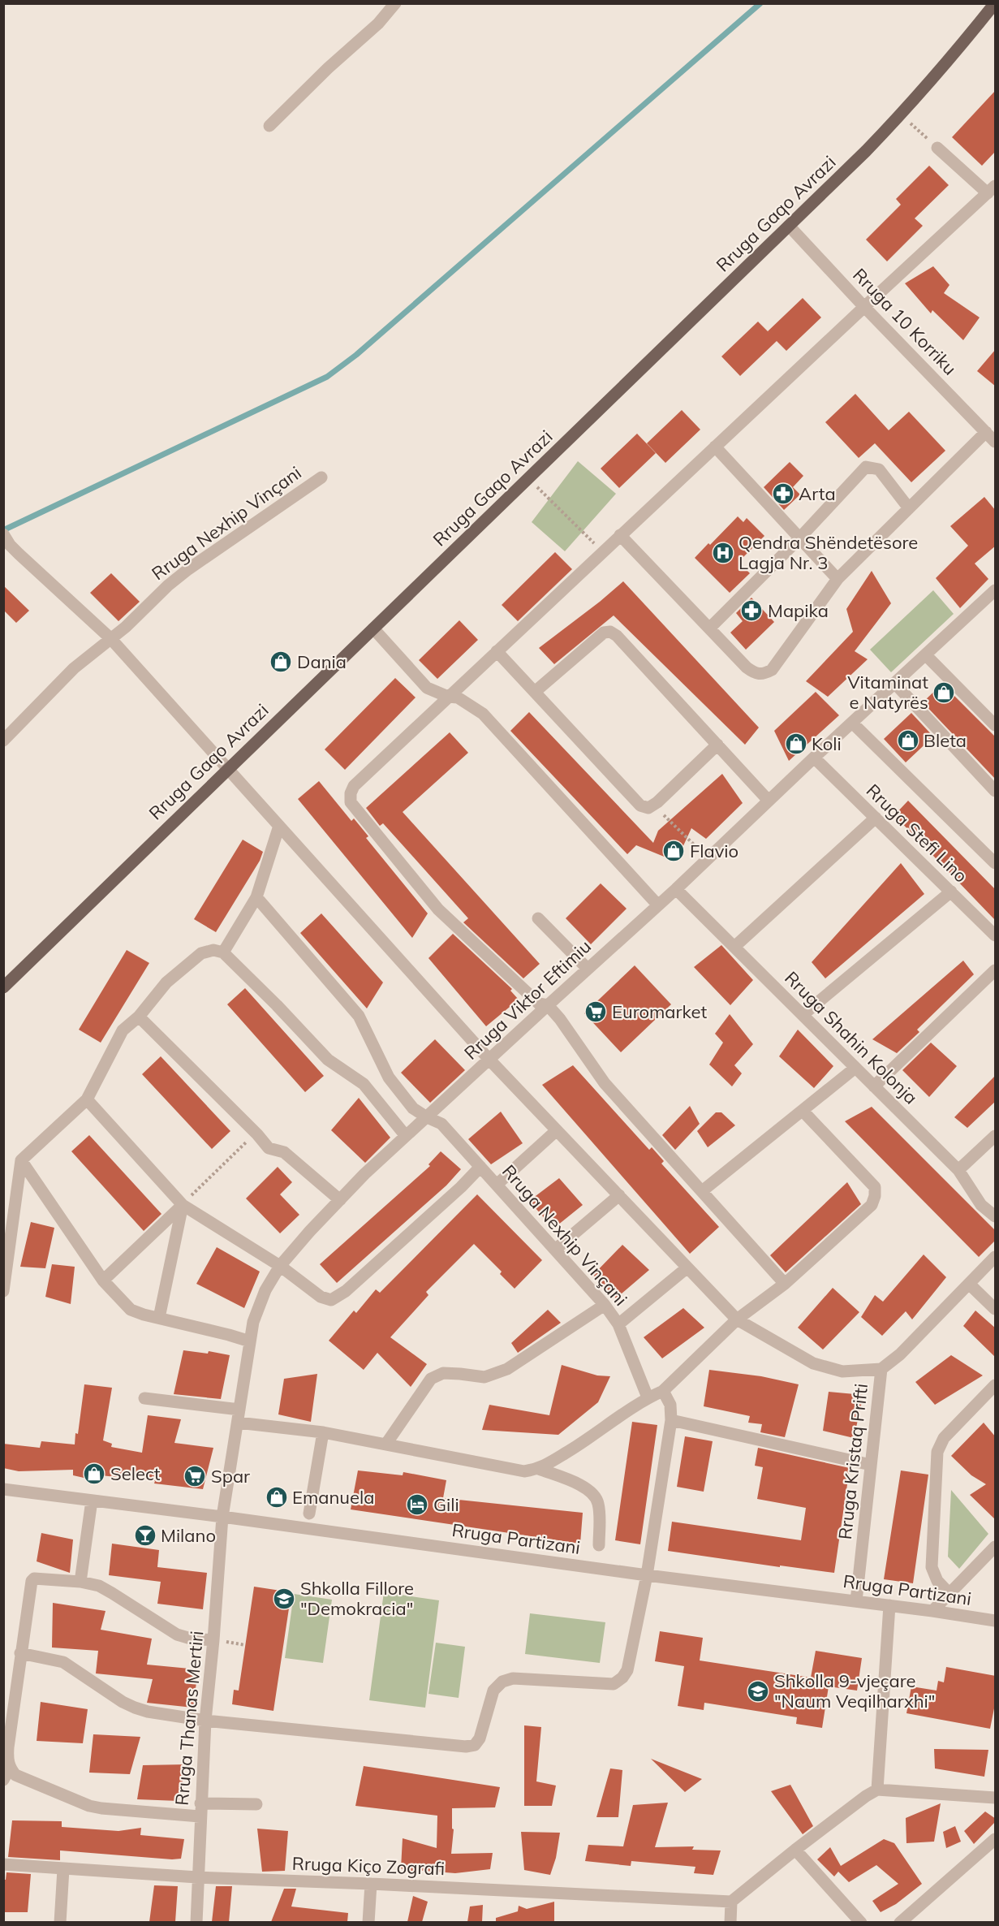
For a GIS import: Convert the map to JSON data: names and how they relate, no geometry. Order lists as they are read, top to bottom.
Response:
{
  "streets": {
    "main road": ["Rruga Gaqo Avrazi"],
    "street": [
      "Rruga 10 Korriku",
      "Rruga Nexhip Vinçani",
      "Rruga Stefi Lino",
      "Rruga Viktor Eftimiu",
      "Rruga Shahin Kolonja",
      "Rruga Kristaq Prifti",
      "Rruga Partizani",
      "Rruga Thanas Mertiri",
      "Rruga Kiço Zografi"
    ]
  },
  "crossings": [
    ["Rruga Gaqo Avrazi", "Rruga 10 Korriku"],
    ["Rruga Nexhip Vinçani", "Rruga Viktor Eftimiu"],
    ["Rruga Stefi Lino", "Rruga Viktor Eftimiu"],
    ["Rruga Viktor Eftimiu", "Rruga Shahin Kolonja"],
    ["Rruga Viktor Eftimiu", "Rruga Partizani"],
    ["Rruga Viktor Eftimiu", "Rruga Thanas Mertiri"],
    ["Rruga Kristaq Prifti", "Rruga Partizani"],
    ["Rruga Partizani", "Rruga Thanas Mertiri"],
    ["Rruga Thanas Mertiri", "Rruga Kiço Zografi"]
  ],
  "places": {
    "pharmacy": ["Arta", "Mapika"],
    "hospital": ["Qendra Shëndetësore Lagja Nr. 3"],
    "shop": [
      "Dania",
      "Vitaminat e Natyrës",
      "Bleta",
      "Koli",
      "Flavio",
      "Select",
      "Emanuela"
    ],
    "supermarket": ["Euromarket", "Spar"],
    "hotel": ["Gili"],
    "bar": ["Milano"],
    "school or university": ["Shkolla Fillore \"Demokracia\"", "Shkolla 9-vjeçare \"Naum Veqilharxhi\""]
  }
}
